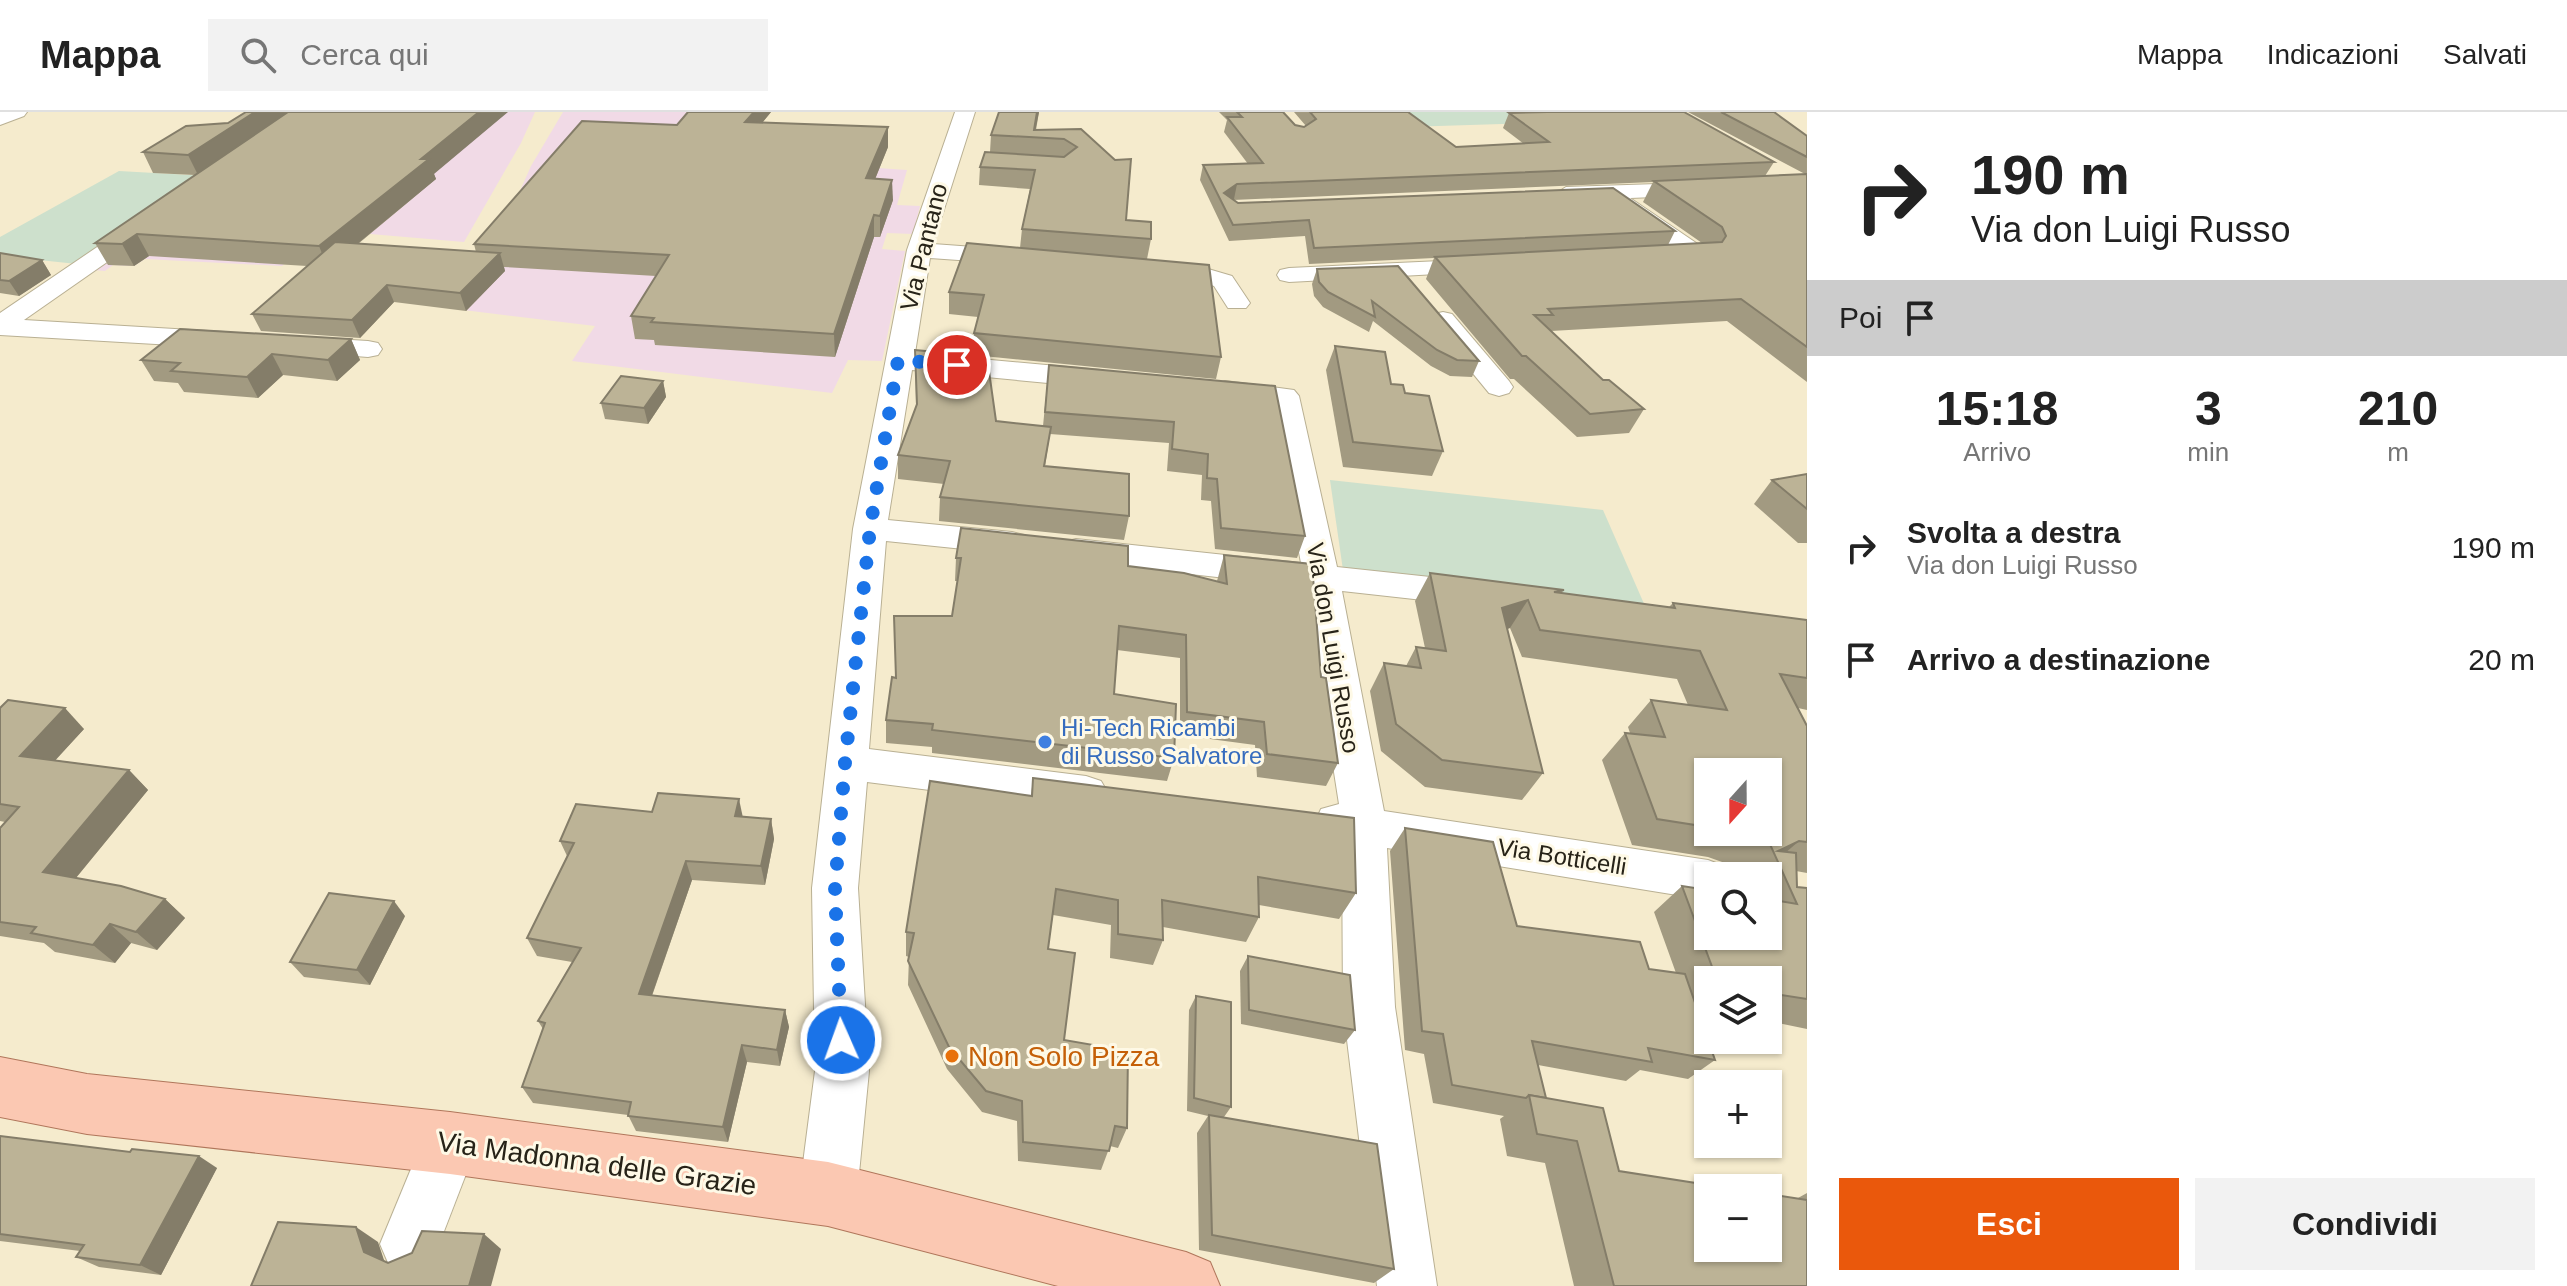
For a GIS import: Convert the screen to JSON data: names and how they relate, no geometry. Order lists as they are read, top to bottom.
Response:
{
  "streets": {
    "main road": ["Via Madonna delle Grazie"],
    "street": ["Via Pantano", "Via don Luigi Russo", "Via Botticelli"]
  },
  "crossings": [
    ["Via Pantano", "Via Madonna delle Grazie"],
    ["Via don Luigi Russo", "Via Botticelli"]
  ],
  "places": ["Hi-Tech Ricambi di Russo Salvatore", "Non Solo Pizza"],
  "north": "bottom",
  "page": {
    "header": "Mappa",
    "search": "Cerca qui",
    "nav": ["Mappa", "Indicazioni", "Salvati"],
    "turn": ["190 m", "Via don Luigi Russo"],
    "then": "Poi",
    "eta": [
      "15:18",
      "Arrivo",
      "3",
      "min",
      "210",
      "m"
    ],
    "list": [
      {
        "name": "Svolta a destra",
        "note": "Via don Luigi Russo",
        "value": "190 m"
      },
      {
        "name": "Arrivo a destinazione",
        "value": "20 m"
      }
    ],
    "map_buttons": ["+", "−"],
    "buttons": ["Esci", "Condividi"]
  }
}
